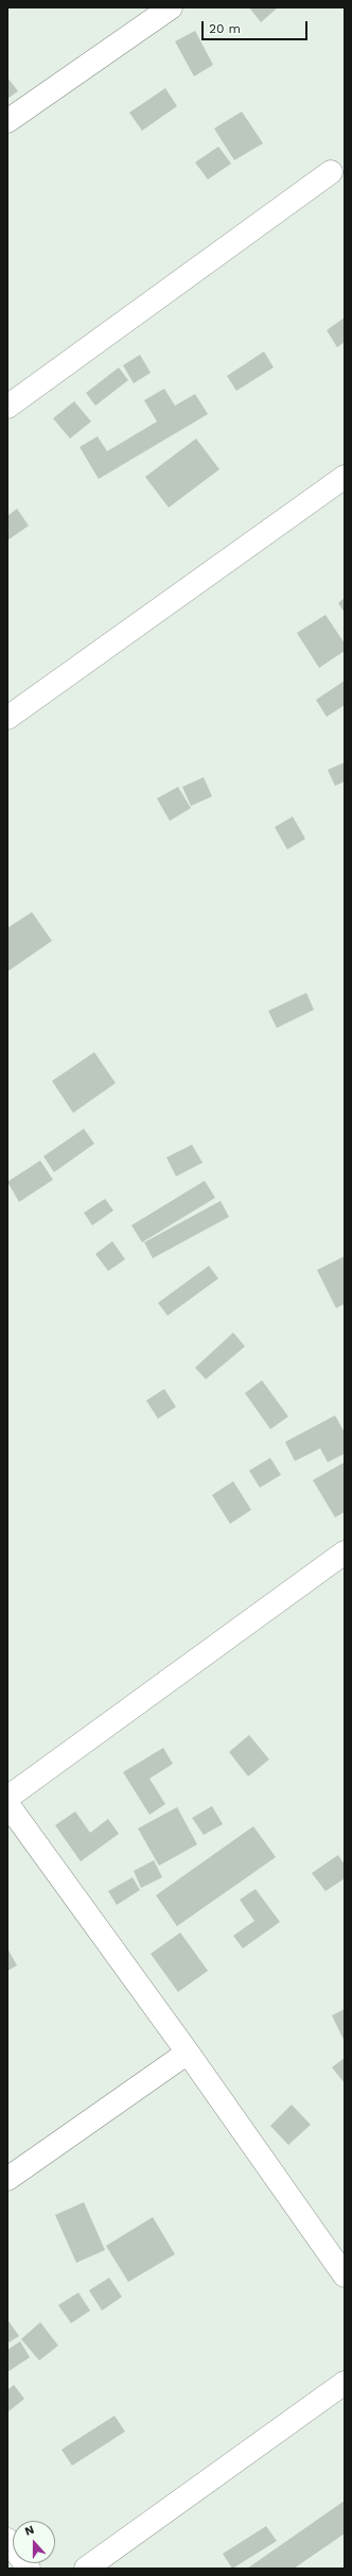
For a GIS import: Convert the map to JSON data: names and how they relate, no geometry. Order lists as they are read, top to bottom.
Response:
{
  "scale_bar": "20 m",
  "north": "top"
}
